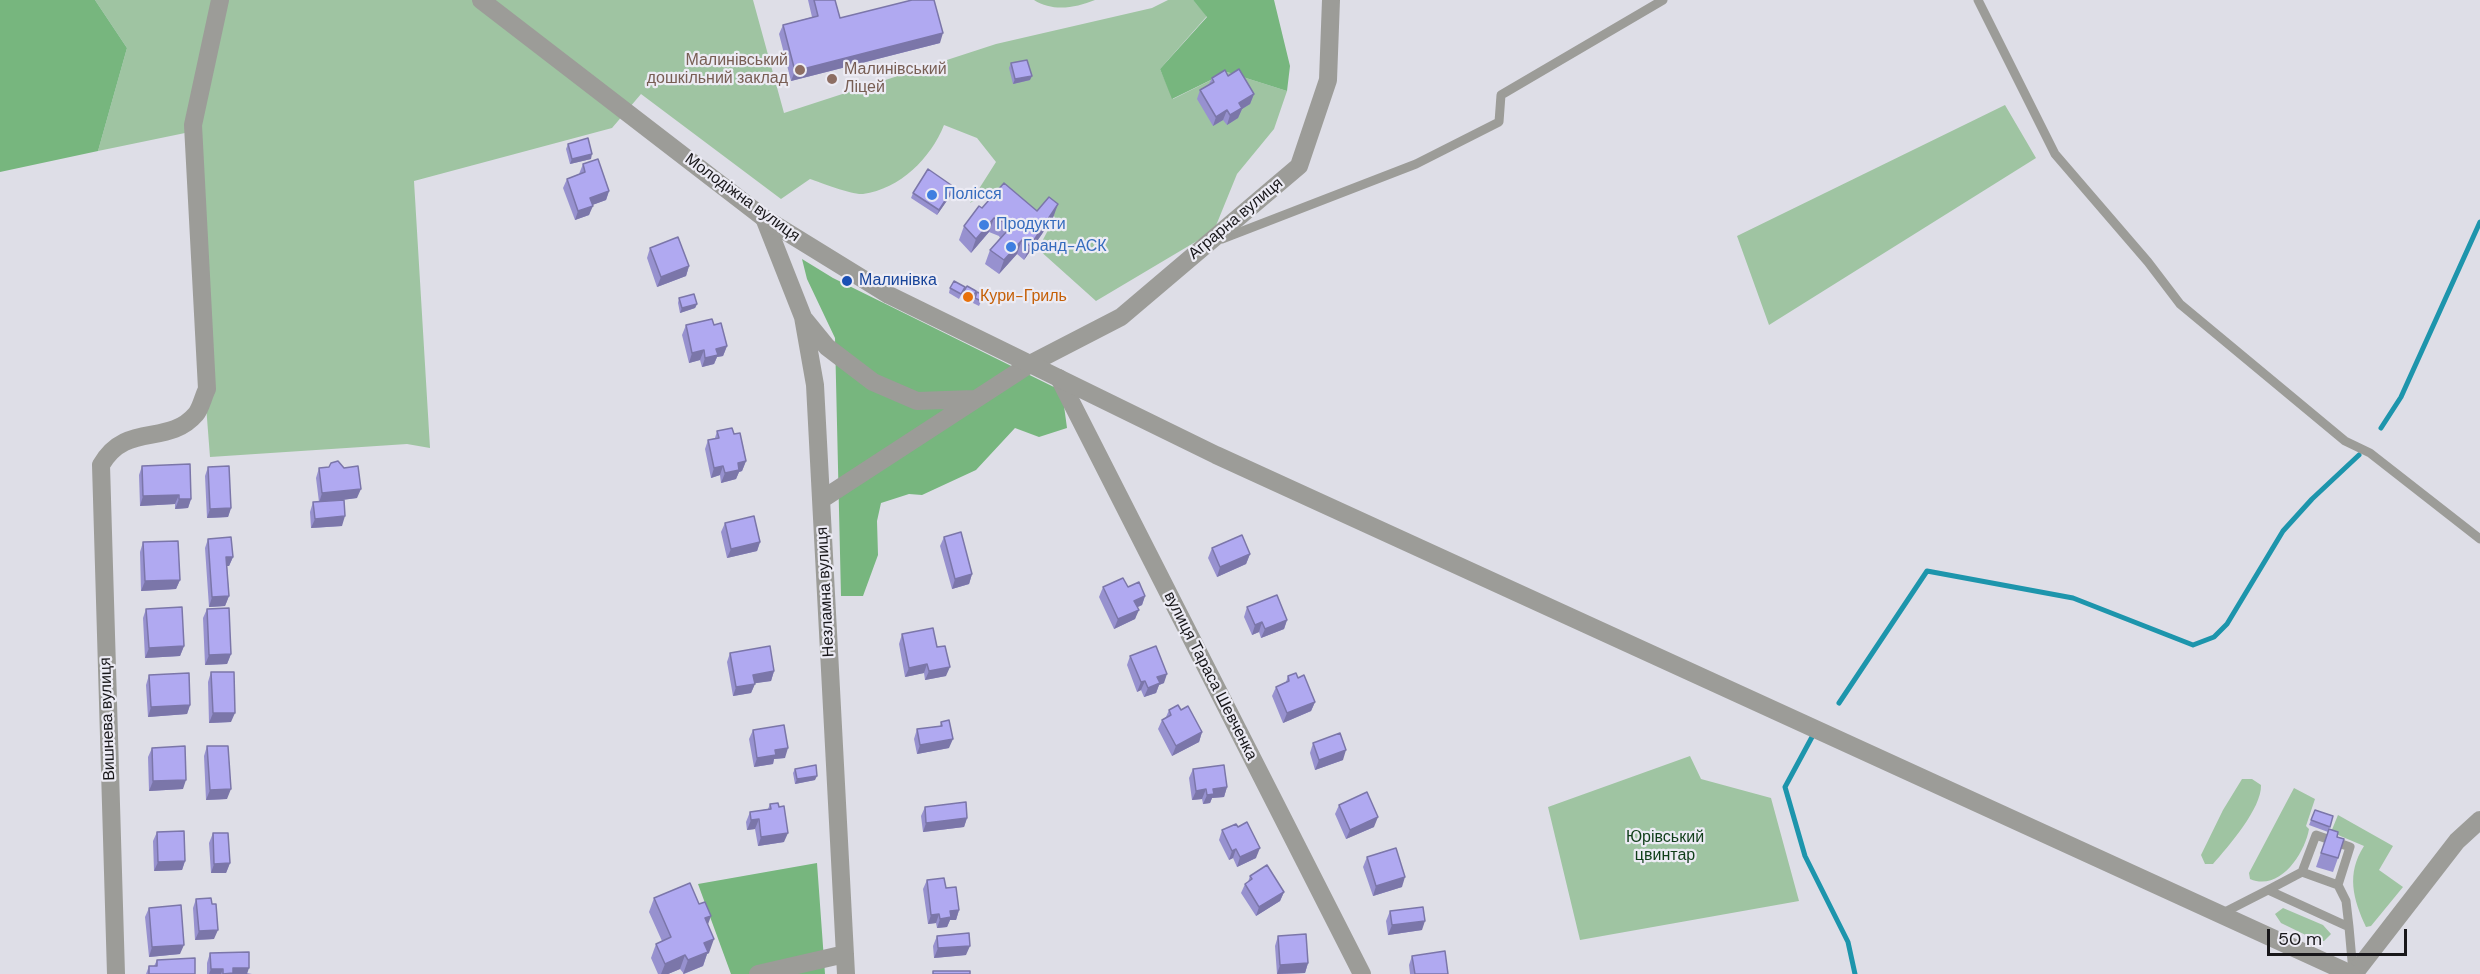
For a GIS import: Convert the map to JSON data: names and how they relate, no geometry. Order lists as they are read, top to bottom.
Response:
{
  "streets": {
    "street": [
      "Молодіжна вулиця",
      "Аграрна вулиця",
      "Незламна вулиця",
      "вулиця Тараса Шевченка",
      "Вишнева вулиця"
    ]
  },
  "crossings": [
    ["Молодіжна вулиця", "Аграрна вулиця"],
    ["Молодіжна вулиця", "Незламна вулиця"],
    ["Молодіжна вулиця", "вулиця Тараса Шевченка"],
    ["Аграрна вулиця", "Незламна вулиця"]
  ],
  "parks": ["Юрівський цвинтар"],
  "places": [
    "Малинівський дошкільний заклад",
    "Малинівський Ліцей",
    "Полісся",
    "Продукти",
    "Гранд-АСК",
    "Малинівка",
    "Кури-Гриль"
  ],
  "scale_bar": "50 m"
}
